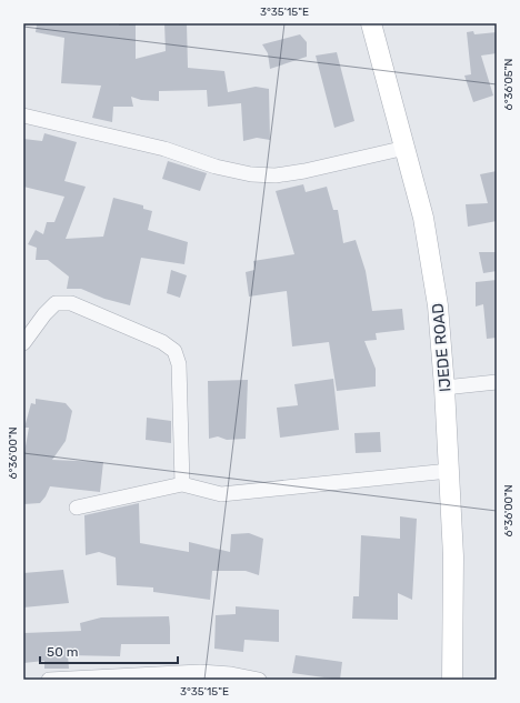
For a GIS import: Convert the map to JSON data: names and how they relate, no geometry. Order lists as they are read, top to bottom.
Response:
{
  "streets": {
    "main road": ["IJEDE ROAD"]
  },
  "scale_bar": "50 m",
  "coordinates": ["3°35'15\"E", "6°36'05\"N", "6°36'00\"N"]
}
